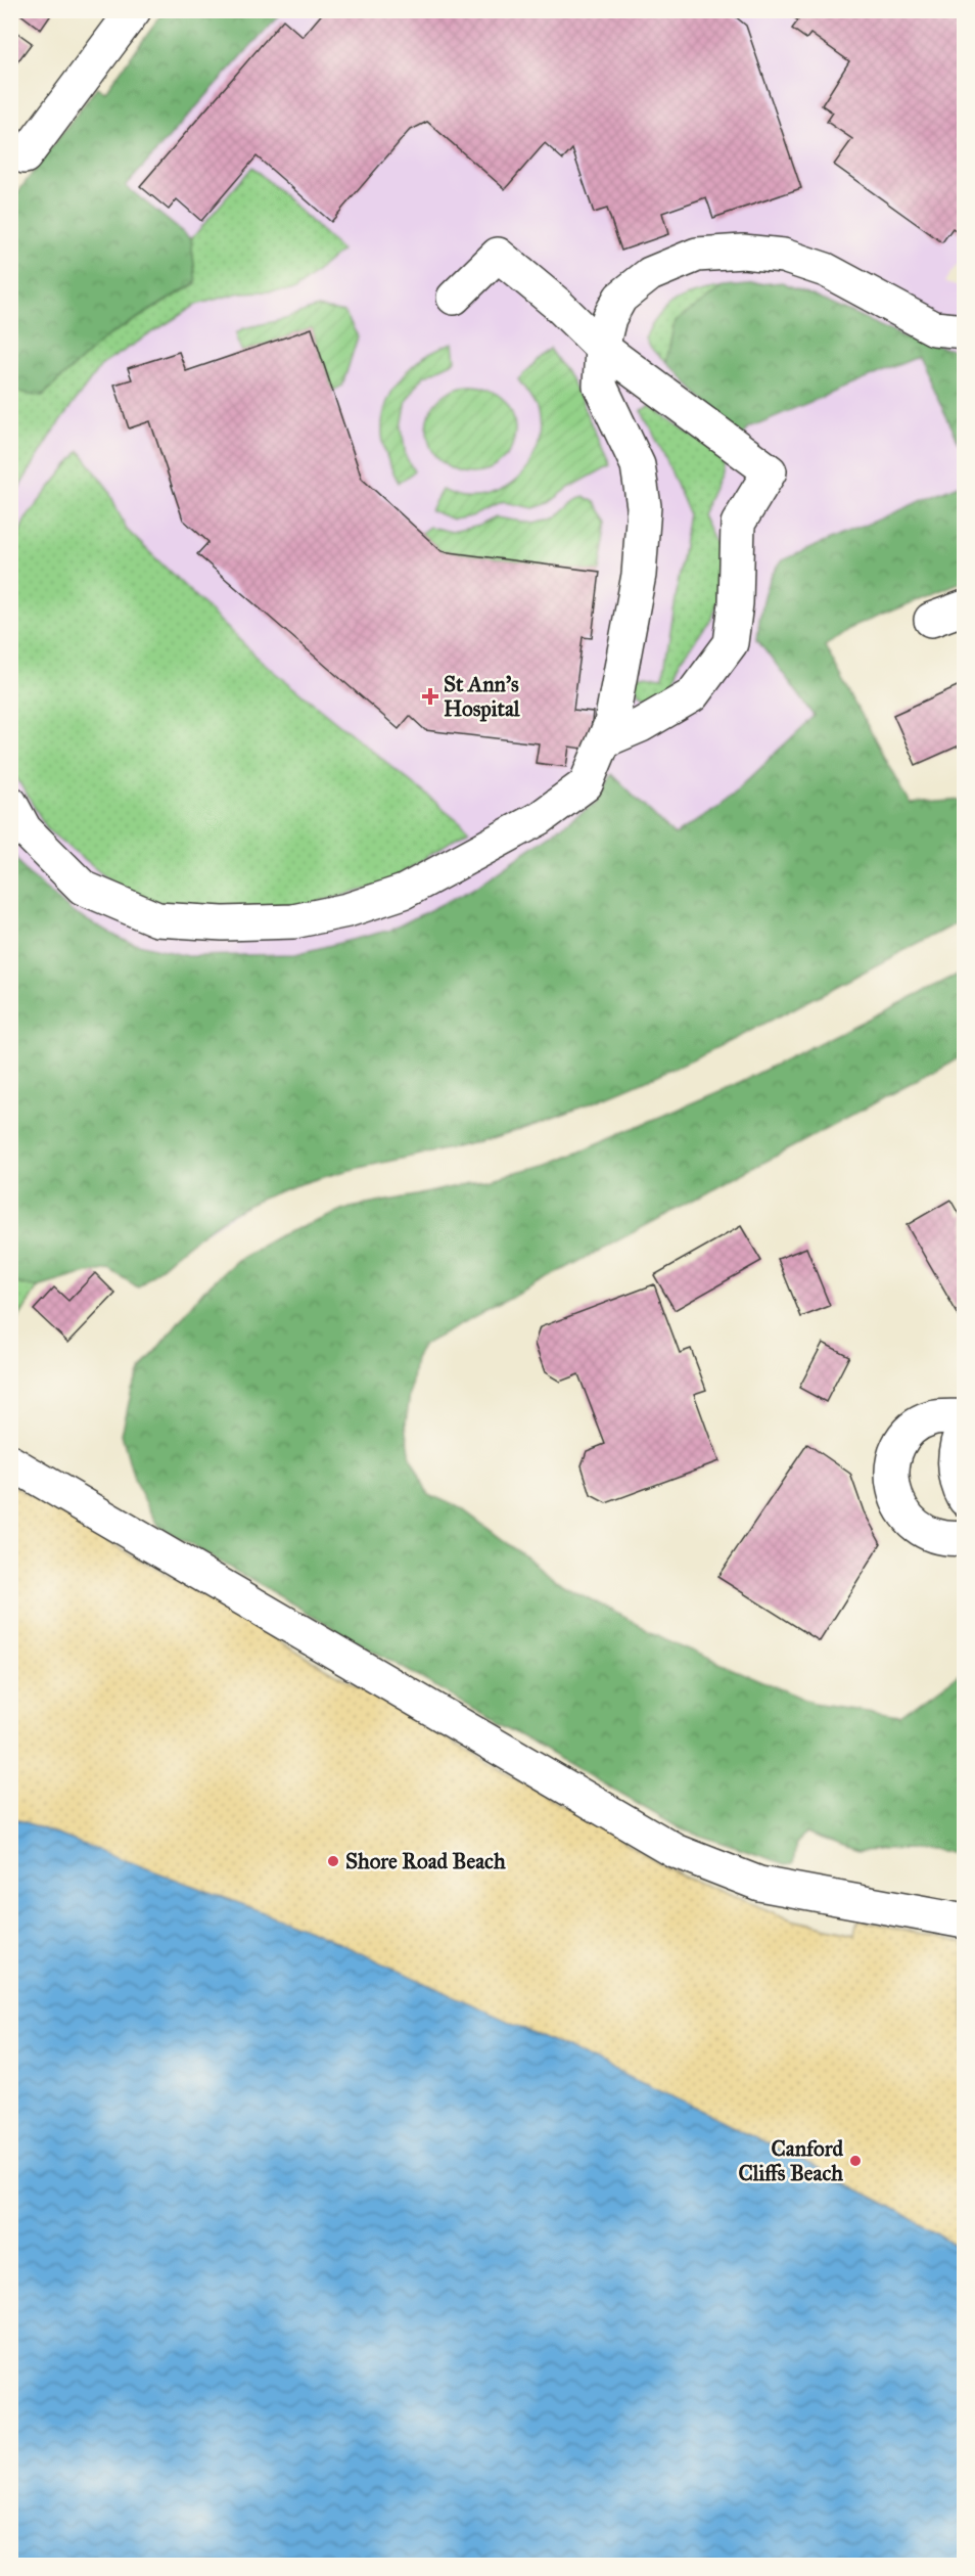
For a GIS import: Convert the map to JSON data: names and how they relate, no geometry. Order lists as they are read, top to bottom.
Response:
{
  "places": {
    "health": ["St Ann's Hospital"],
    "other": ["Shore Road Beach", "Canford Cliffs Beach"]
  }
}
